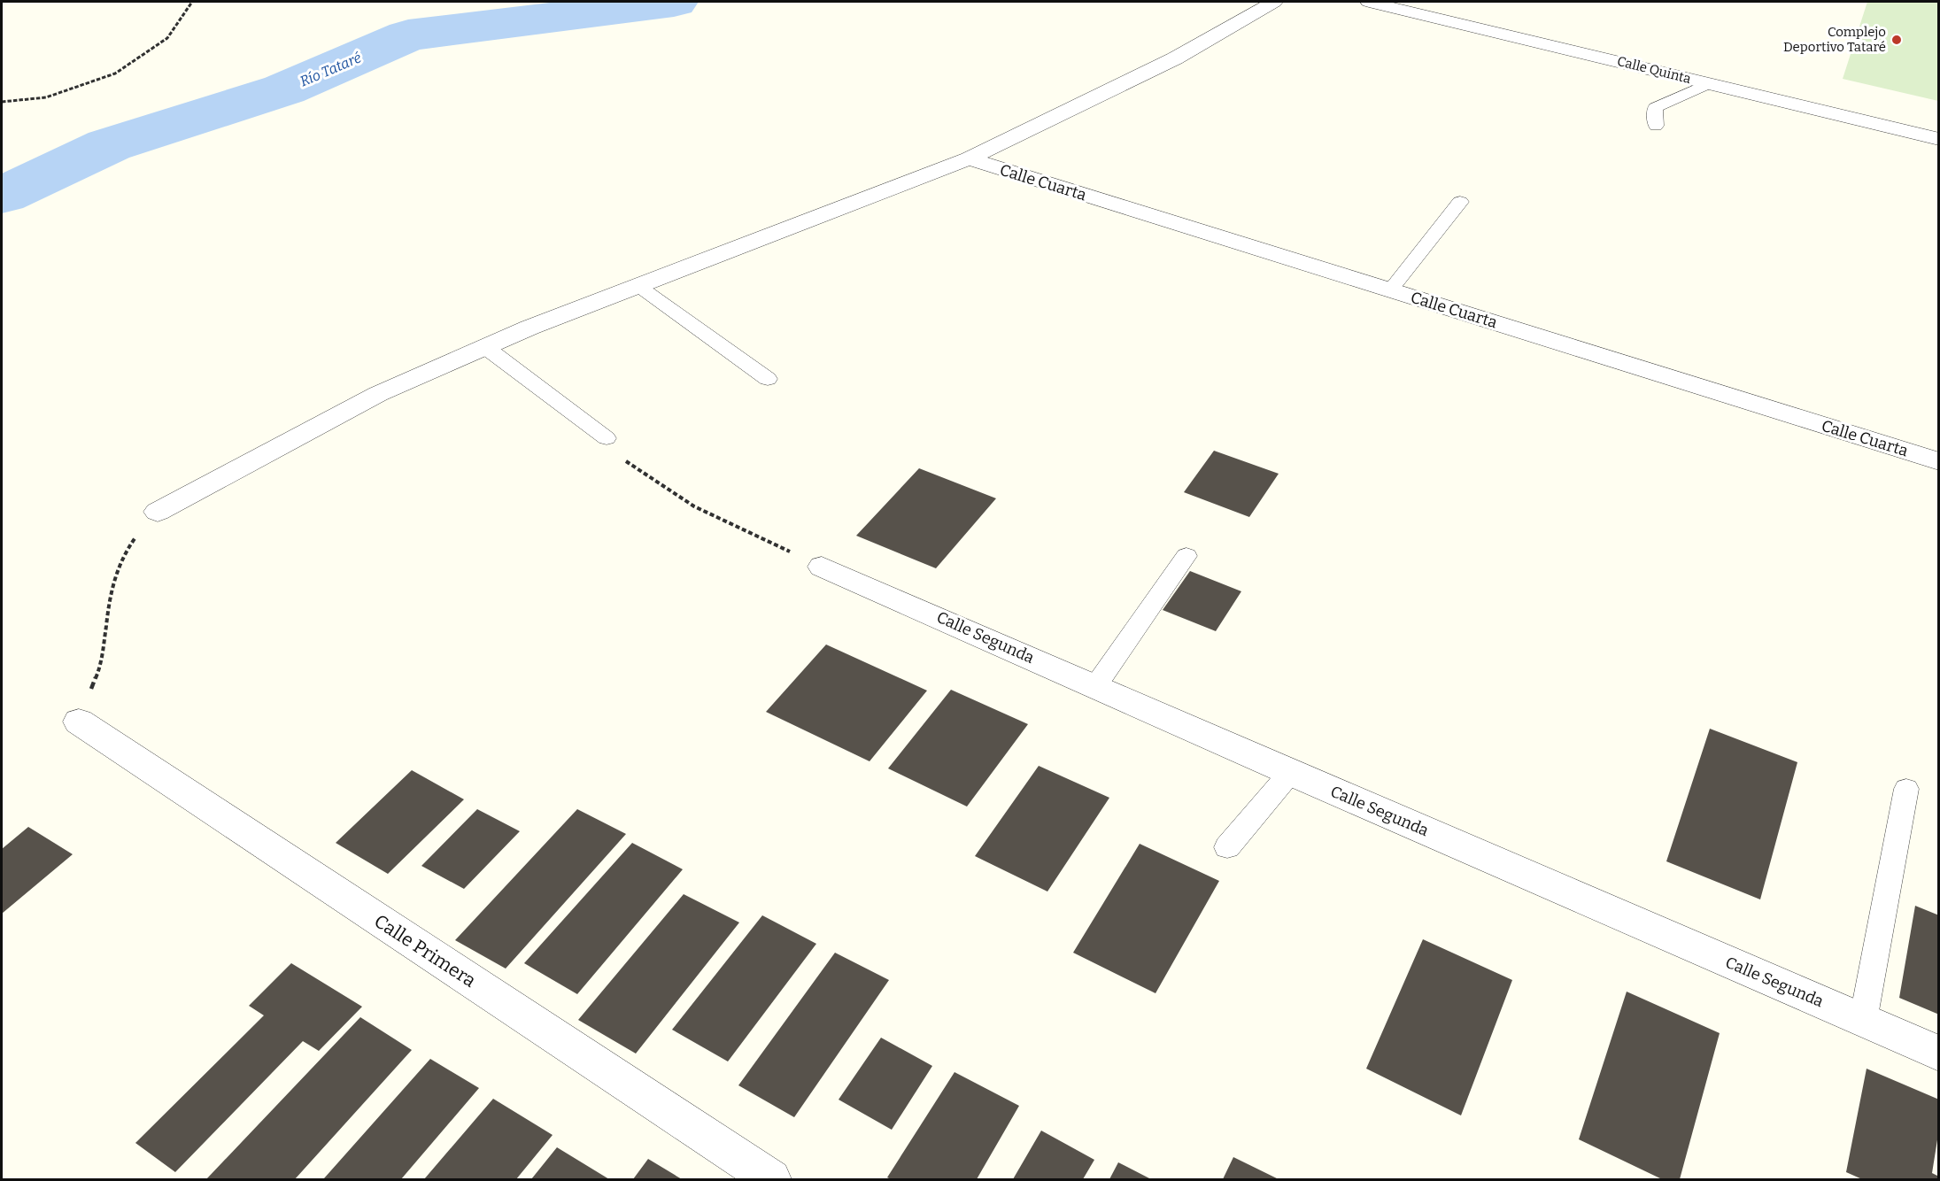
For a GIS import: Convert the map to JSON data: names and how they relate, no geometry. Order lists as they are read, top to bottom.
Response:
{
  "streets": {
    "street": [
      "Calle Quinta",
      "Calle Cuarta",
      "Calle Segunda",
      "Calle Primera"
    ]
  },
  "water": ["Río Tataré"],
  "places": ["Complejo Deportivo Tataré"]
}
